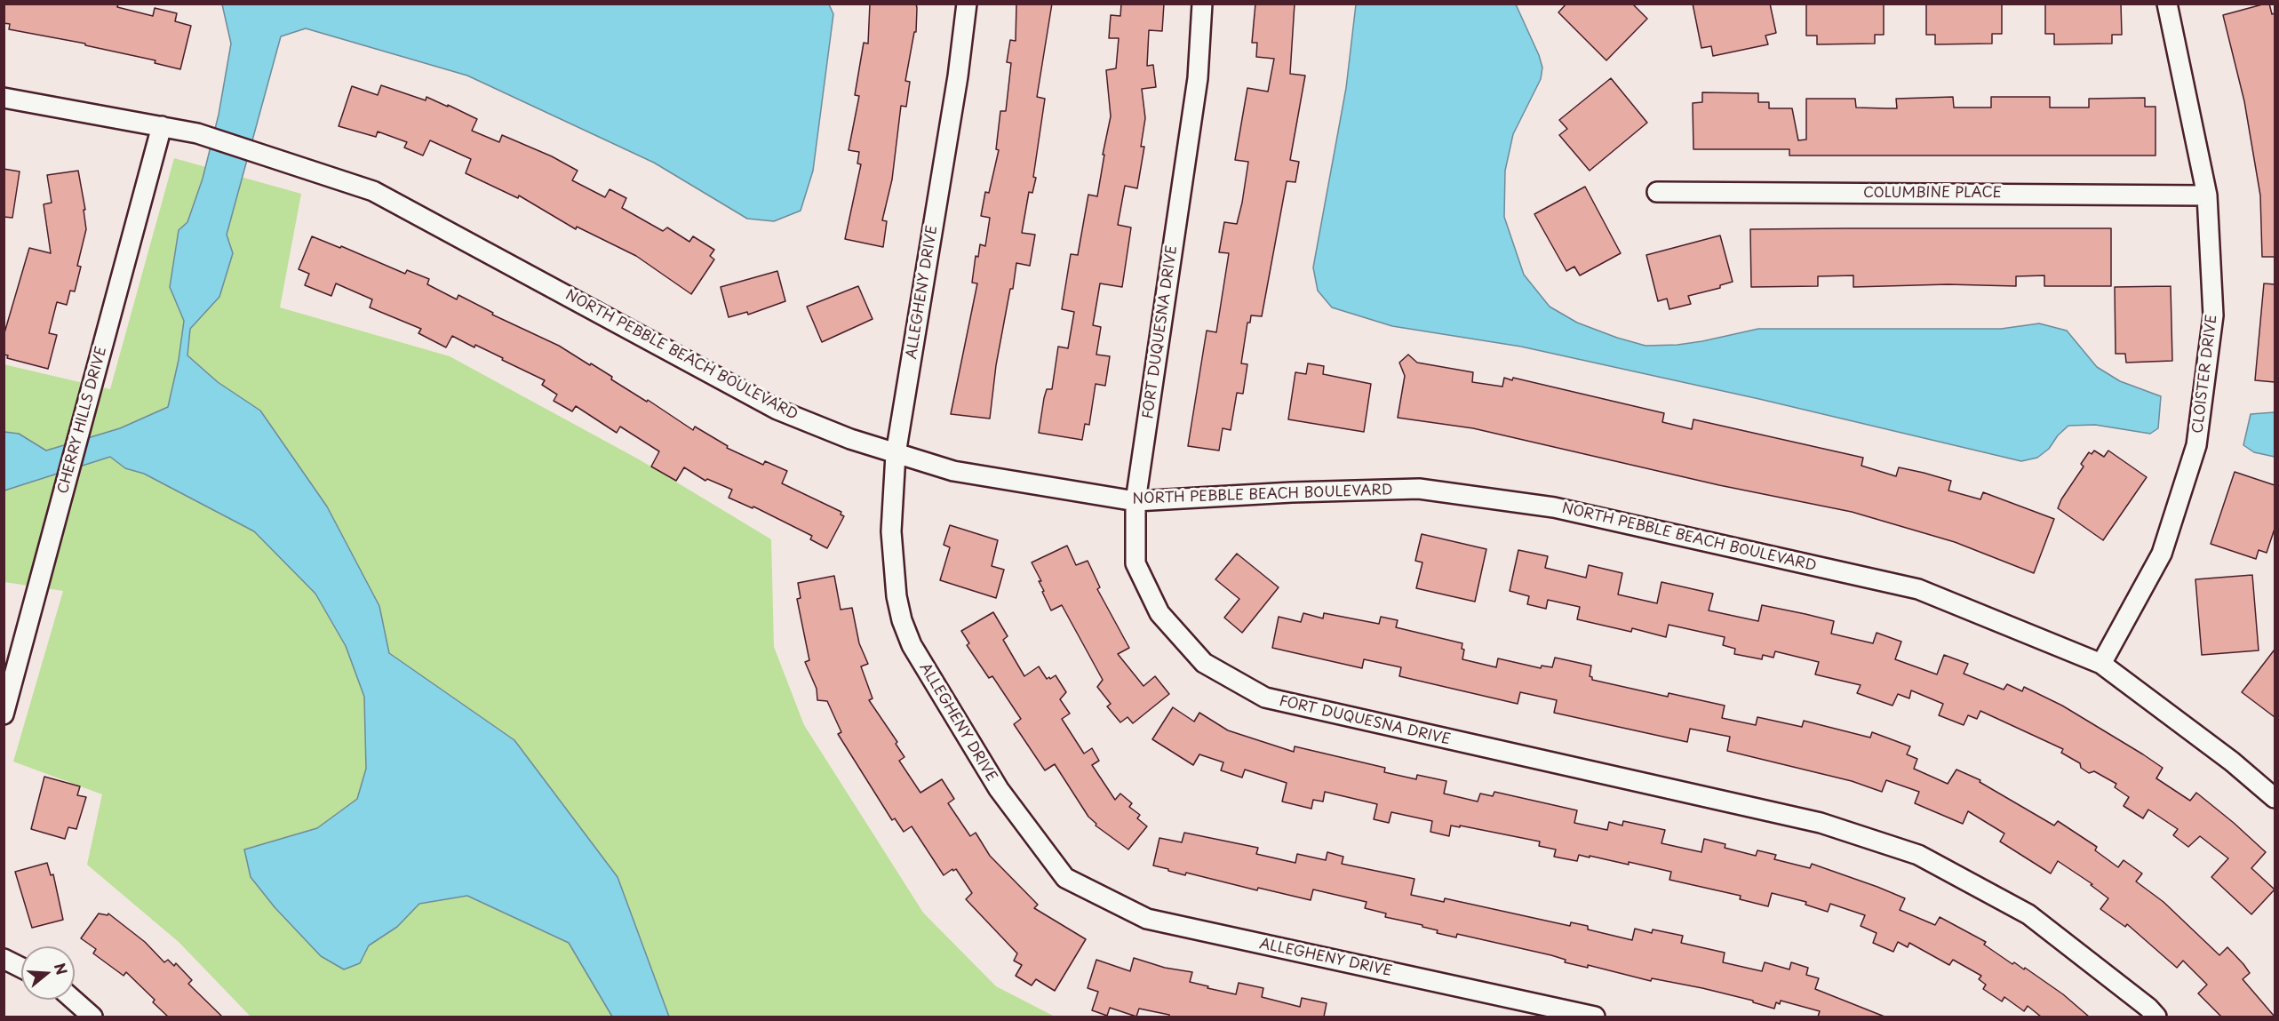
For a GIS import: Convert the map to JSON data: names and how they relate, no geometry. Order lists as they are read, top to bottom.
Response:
{
  "streets": {
    "street": [
      "COLUMBINE PLACE",
      "ALLEGHENY DRIVE",
      "FORT DUQUESNA DRIVE",
      "NORTH PEBBLE BEACH BOULEVARD",
      "CLOISTER DRIVE",
      "CHERRY HILLS DRIVE"
    ]
  },
  "crossings": [
    ["COLUMBINE PLACE", "CLOISTER DRIVE"],
    ["ALLEGHENY DRIVE", "NORTH PEBBLE BEACH BOULEVARD"],
    ["FORT DUQUESNA DRIVE", "NORTH PEBBLE BEACH BOULEVARD"],
    ["NORTH PEBBLE BEACH BOULEVARD", "CLOISTER DRIVE"],
    ["NORTH PEBBLE BEACH BOULEVARD", "CHERRY HILLS DRIVE"]
  ],
  "north": "right"
}
